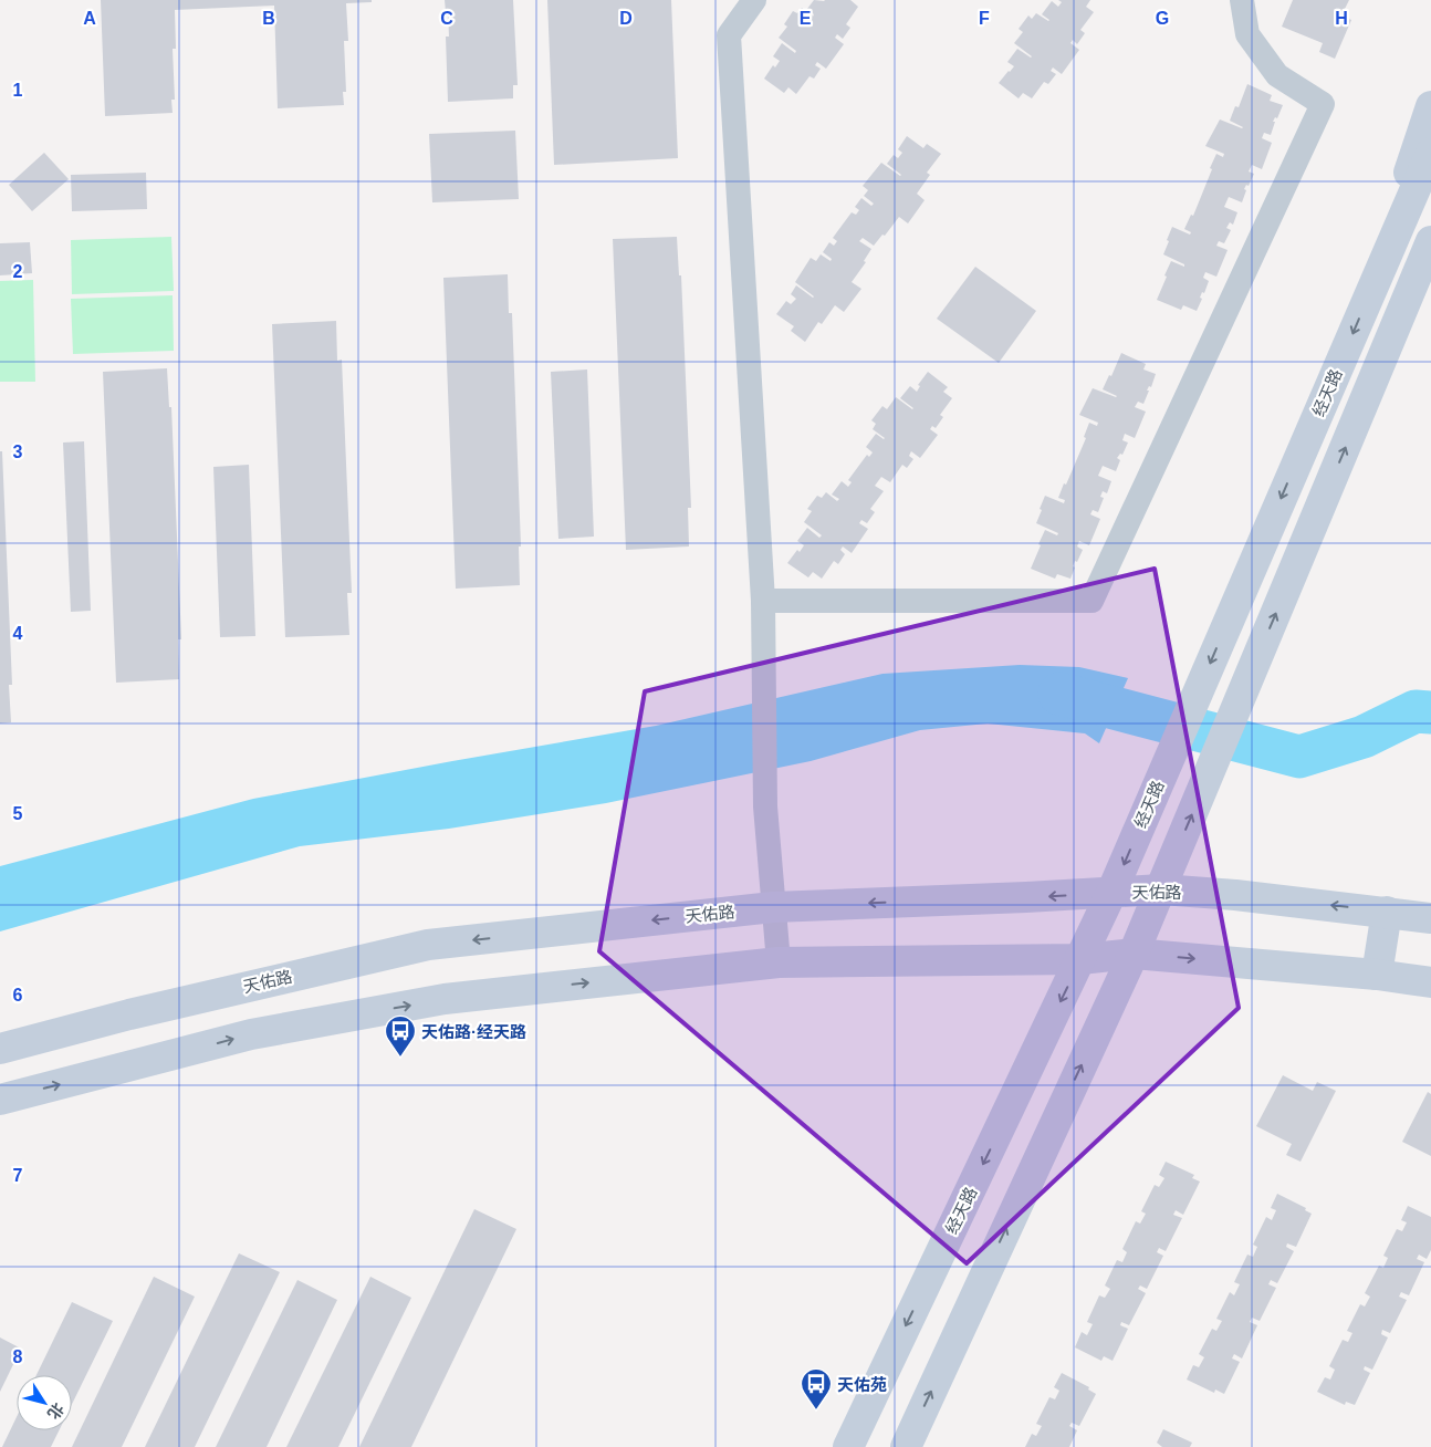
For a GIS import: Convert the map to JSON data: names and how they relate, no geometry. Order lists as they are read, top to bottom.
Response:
{
  "streets": {
    "main road": ["经天路", "天佑路"]
  },
  "crossings": [
    ["经天路", "天佑路"]
  ],
  "places": {
    "bus stop": ["天佑路·经天路", "天佑苑"]
  },
  "north": "bottom right",
  "grid": {
    "columns": [
      "A",
      "B",
      "C",
      "D",
      "E",
      "F",
      "G",
      "H"
    ],
    "rows": [
      "1",
      "2",
      "3",
      "4",
      "5",
      "6",
      "7",
      "8"
    ]
  }
}
